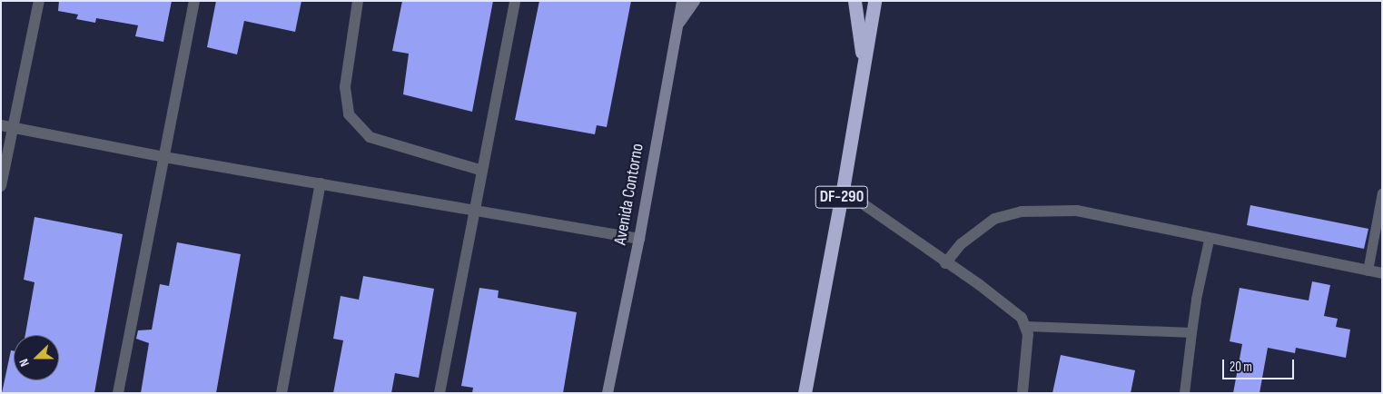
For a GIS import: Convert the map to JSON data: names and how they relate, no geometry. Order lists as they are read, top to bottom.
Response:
{
  "streets": {
    "highway": ["DF-290"],
    "street": ["Avenida Contorno"]
  },
  "scale_bar": "20 m",
  "north": "left"
}
